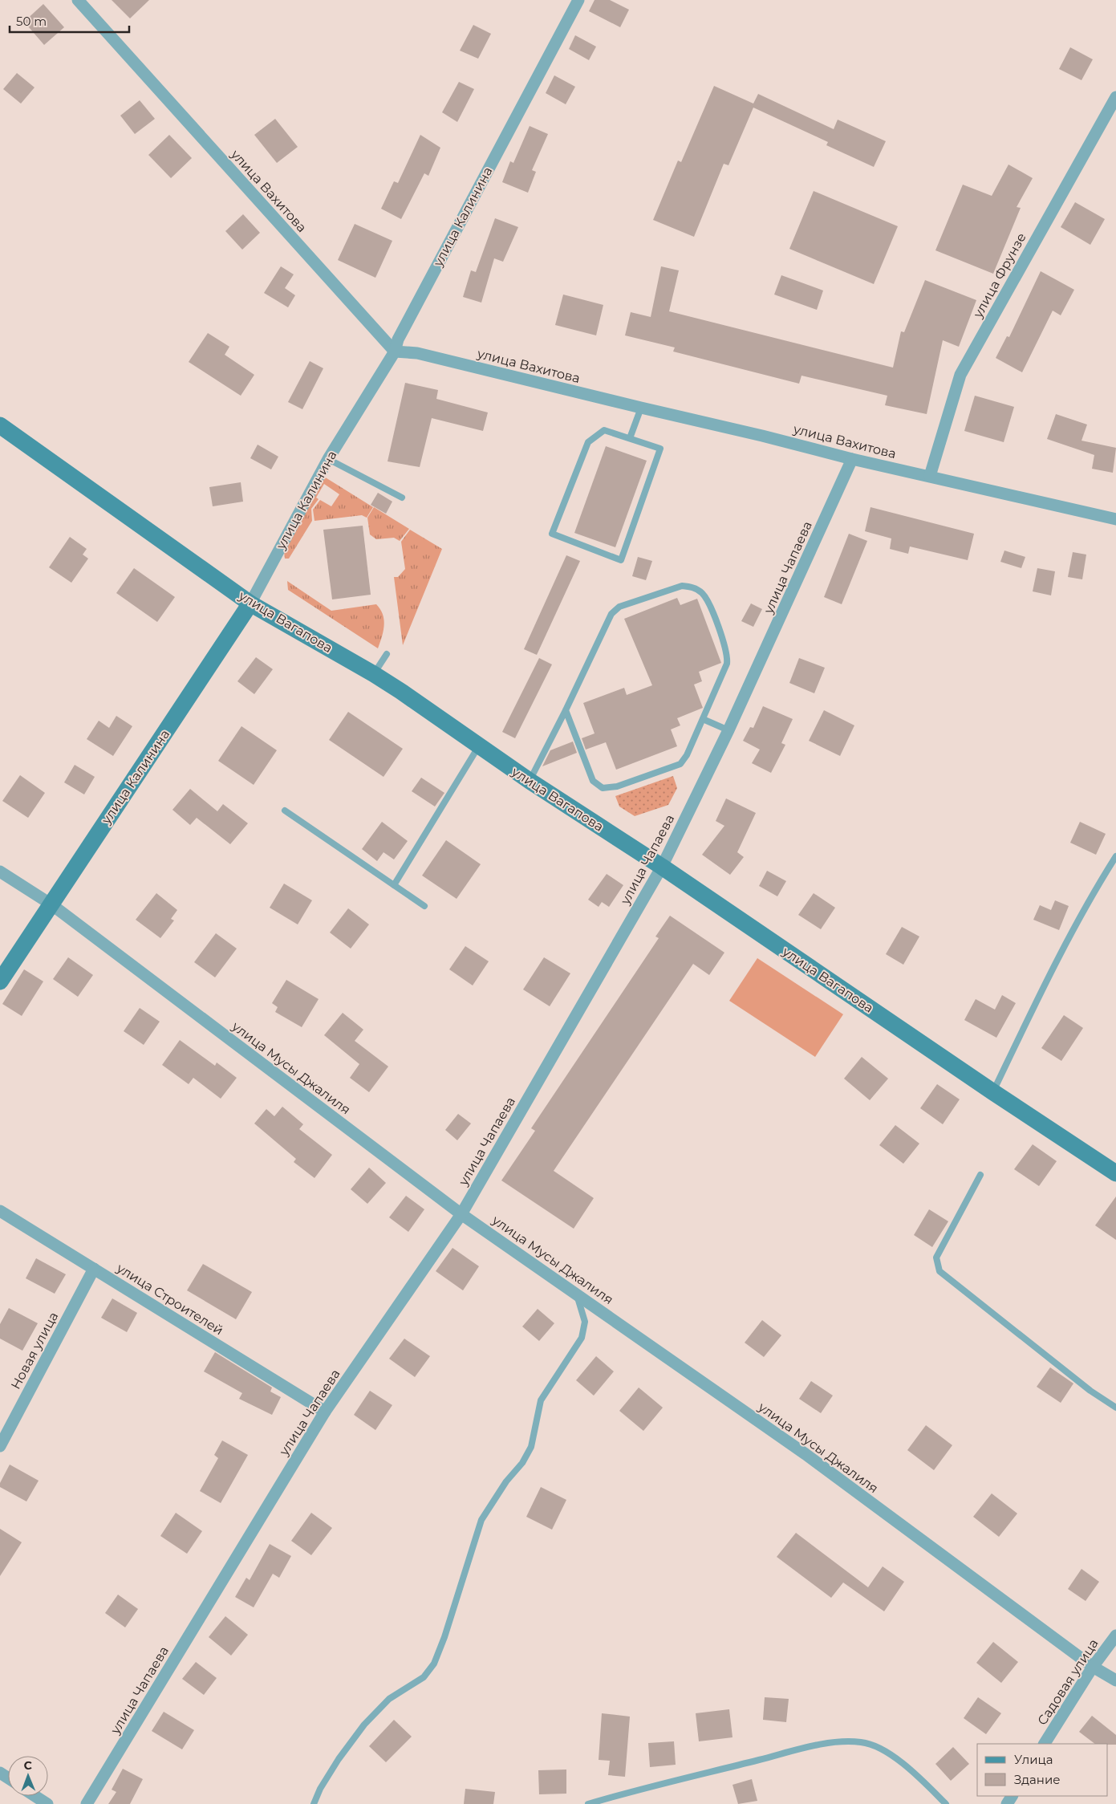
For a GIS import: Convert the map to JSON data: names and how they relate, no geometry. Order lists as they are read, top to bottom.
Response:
{
  "streets": {
    "street": [
      "улица Вахитова",
      "улица Калинина",
      "улица Фрунзе",
      "улица Чапаева",
      "улица Вагапова",
      "улица Мусы Джалиля",
      "улица Строителей",
      "Новая улица",
      "Садовая улица"
    ]
  },
  "crossings": [
    ["улица Вахитова", "улица Калинина"],
    ["улица Вахитова", "улица Фрунзе"],
    ["улица Вахитова", "улица Чапаева"],
    ["улица Калинина", "улица Вагапова"],
    ["улица Калинина", "улица Мусы Джалиля"],
    ["улица Чапаева", "улица Вагапова"],
    ["улица Чапаева", "улица Мусы Джалиля"],
    ["улица Чапаева", "улица Строителей"],
    ["улица Мусы Джалиля", "Садовая улица"],
    ["улица Строителей", "Новая улица"]
  ],
  "legend": ["Улица", "Здание"],
  "scale_bar": "50 m",
  "north": "top"
}
